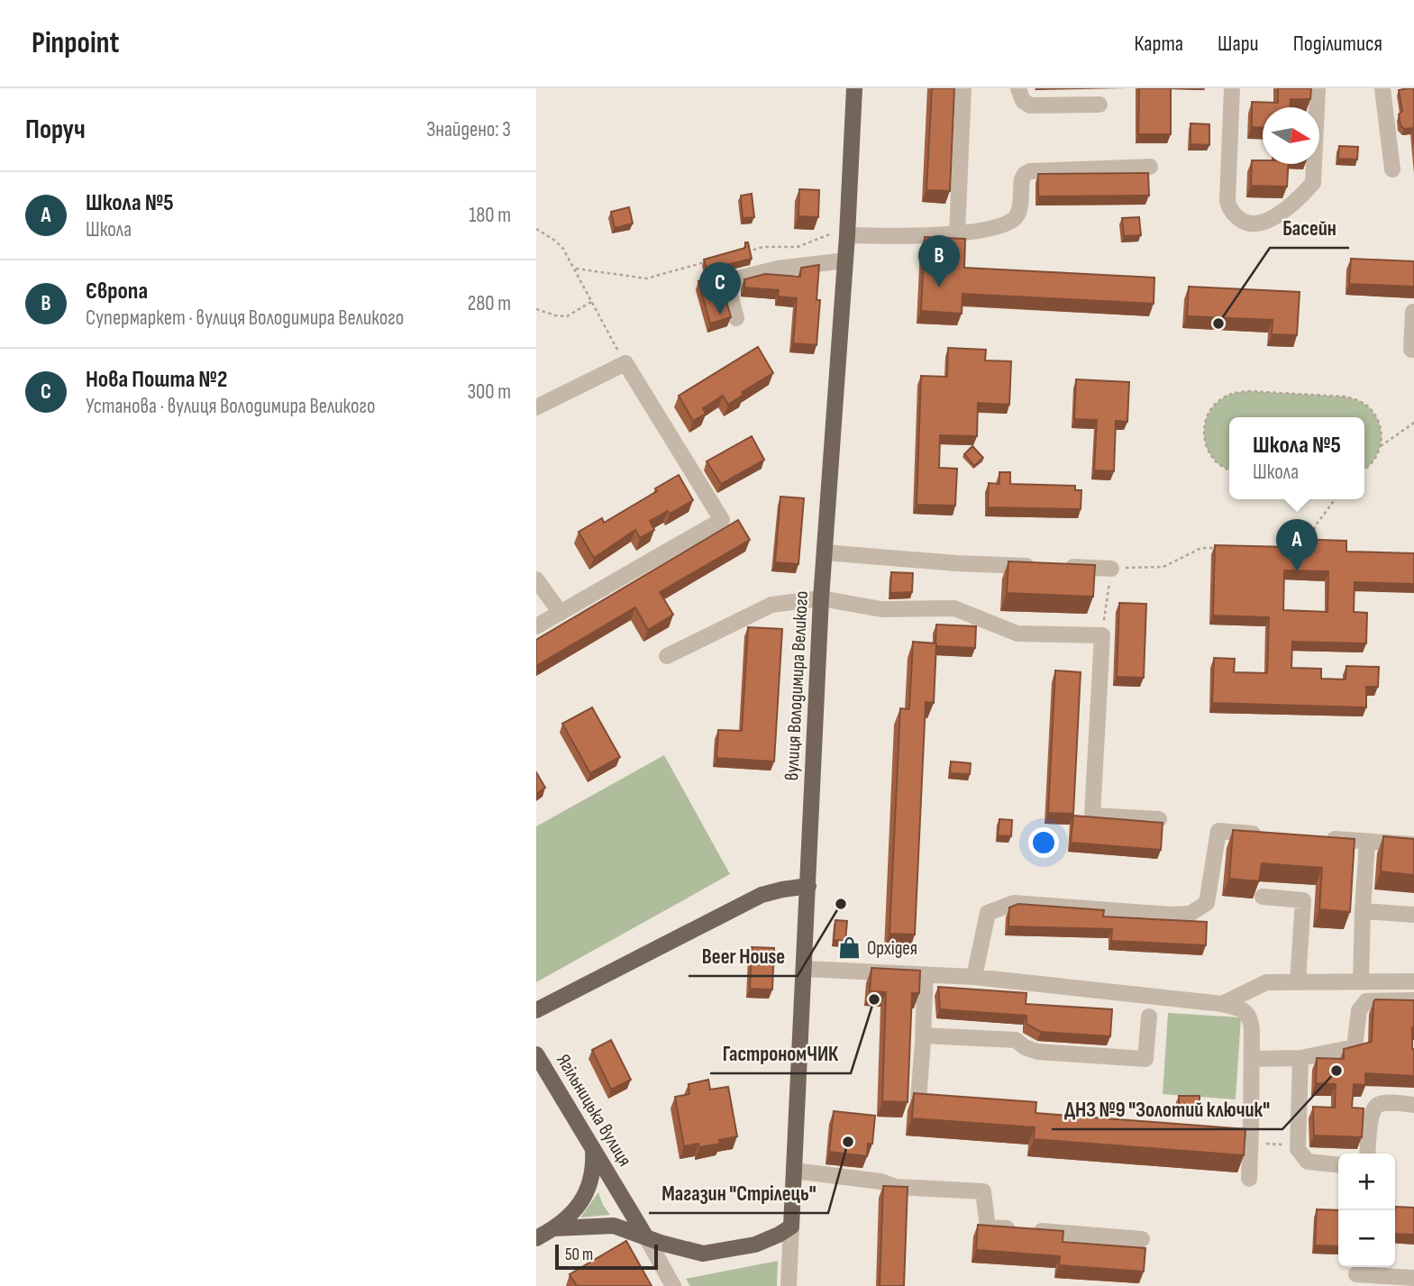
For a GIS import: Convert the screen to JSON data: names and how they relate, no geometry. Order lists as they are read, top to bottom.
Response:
{
  "streets": {
    "main road": ["вулиця Володимира Великого", "Ягільницька вулиця"]
  },
  "places": {
    "other": [
      "Басейн",
      "Beer House",
      "ГастрономЧИК",
      "ДНЗ №9 \"Золотий ключик\"",
      "Магазин \"Стрілець\""
    ],
    "shop": ["Орхідея"]
  },
  "scale_bar": "50 m",
  "north": "right",
  "page": {
    "header": "Pinpoint",
    "nav": ["Карта", "Шари", "Поділитися"],
    "heading": ["Поруч", "Знайдено: 3"],
    "list": [
      {
        "mark": "A",
        "name": "Школа №5",
        "note": "Школа",
        "value": "180 m"
      },
      {
        "mark": "B",
        "name": "Європа",
        "note": "Супермаркет · вулиця Володимира Великого",
        "value": "280 m"
      },
      {
        "mark": "C",
        "name": "Нова Пошта №2",
        "note": "Установа · вулиця Володимира Великого",
        "value": "300 m"
      }
    ],
    "pins": ["B", "C", "A"],
    "popup": ["Школа №5", "Школа"],
    "map_buttons": ["+", "−"],
    "scale": "50 m"
  }
}
